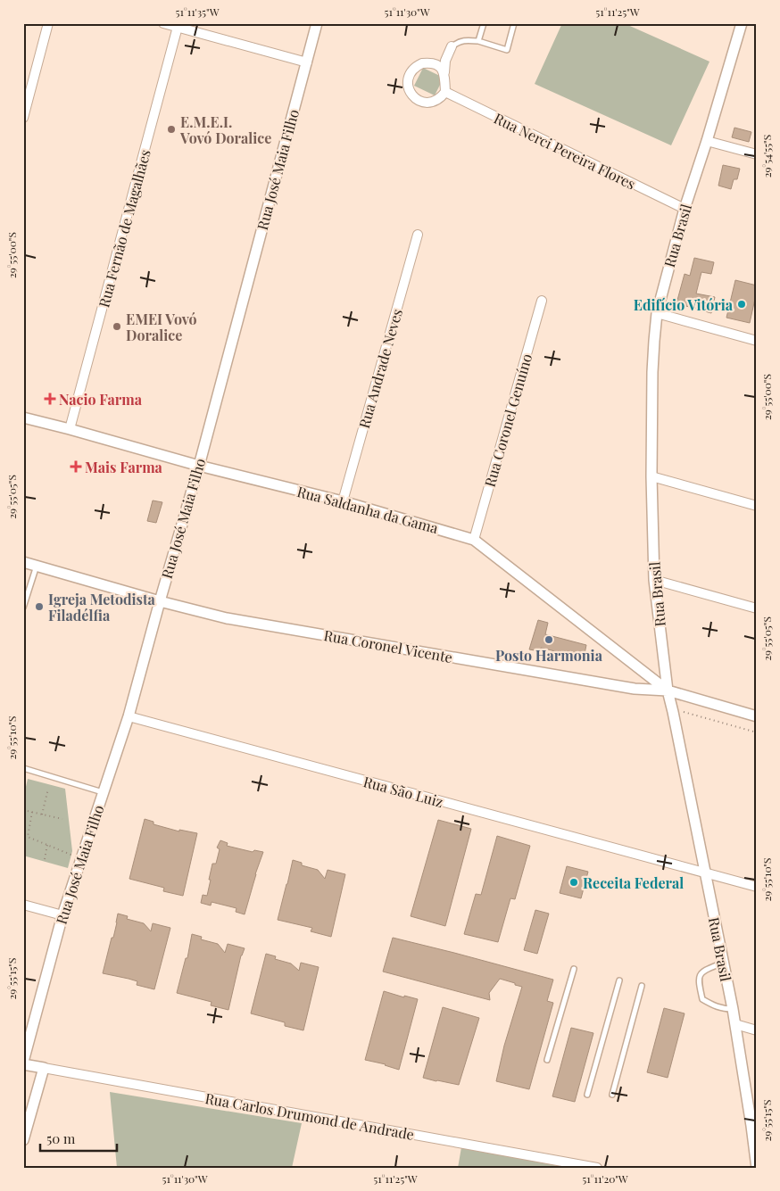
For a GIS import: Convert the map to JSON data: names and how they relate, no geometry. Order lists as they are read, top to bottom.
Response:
{
  "streets": {
    "street": [
      "Rua Nerci Pereira Flores",
      "Rua José Maia Filho",
      "Rua Fernão de Magalhães",
      "Rua Brasil",
      "Rua Andrade Neves",
      "Rua Coronel Genuíno",
      "Rua Saldanha da Gama",
      "Rua Coronel Vicente",
      "Rua São Luiz",
      "Rua Carlos Drumond de Andrade"
    ]
  },
  "crossings": [
    ["Rua Nerci Pereira Flores", "Rua Brasil"],
    ["Rua José Maia Filho", "Rua Saldanha da Gama"],
    ["Rua José Maia Filho", "Rua Coronel Vicente"],
    ["Rua José Maia Filho", "Rua São Luiz"],
    ["Rua José Maia Filho", "Rua Carlos Drumond de Andrade"],
    ["Rua Fernão de Magalhães", "Rua Saldanha da Gama"],
    ["Rua Brasil", "Rua Saldanha da Gama"],
    ["Rua Brasil", "Rua Coronel Vicente"],
    ["Rua Brasil", "Rua São Luiz"],
    ["Rua Andrade Neves", "Rua Saldanha da Gama"],
    ["Rua Coronel Genuíno", "Rua Saldanha da Gama"],
    ["Rua Saldanha da Gama", "Rua Coronel Vicente"]
  ],
  "places": {
    "other": [
      "E.M.E.I. Vovó Doralice",
      "Edifício Vitória",
      "EMEI Vovó Doralice",
      "Igreja Metodista Filadélfia",
      "Posto Harmonia",
      "Receita Federal"
    ],
    "health": ["Nacio Farma", "Mais Farma"]
  },
  "scale_bar": "50 m",
  "coordinates": [
    "51°11'35\"W",
    "51°11'30\"W",
    "51°11'25\"W",
    "29°54'55\"S",
    "29°55'00\"S",
    "29°55'05\"S",
    "29°55'10\"S",
    "29°55'15\"S",
    "51°11'20\"W"
  ]
}
